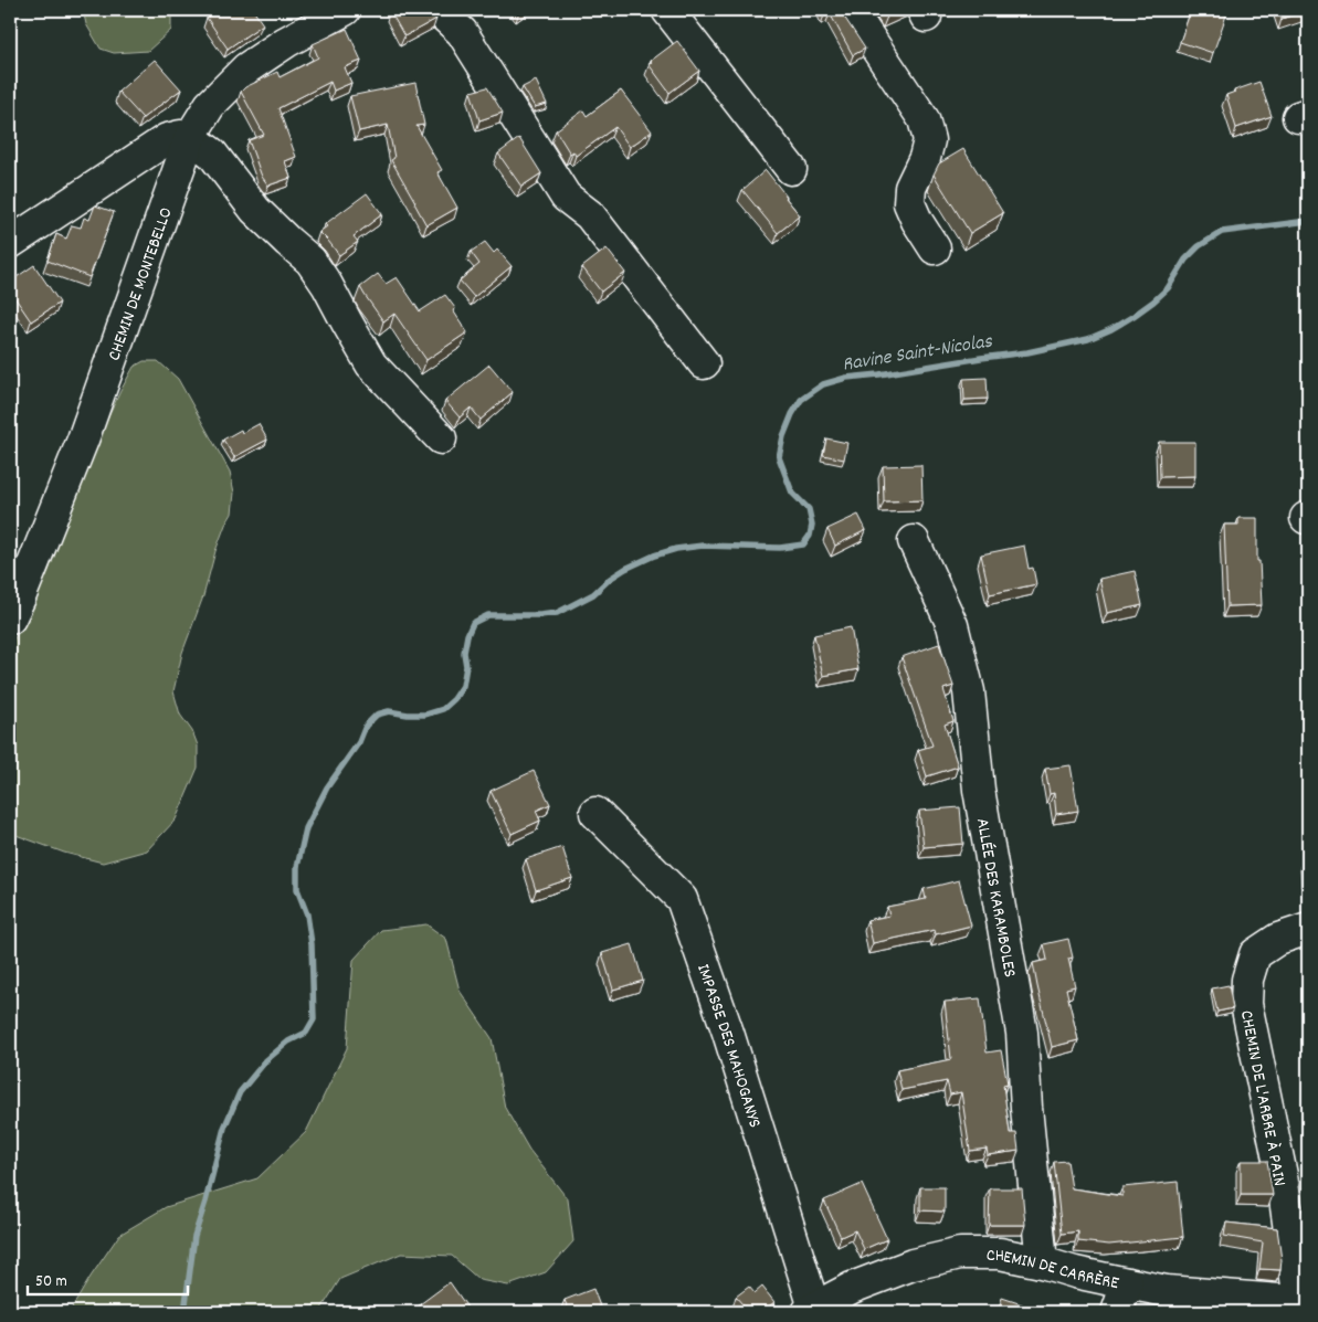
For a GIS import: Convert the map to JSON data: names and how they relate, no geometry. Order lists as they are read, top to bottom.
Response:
{
  "streets": {
    "street": [
      "CHEMIN DE MONTEBELLO",
      "ALLÉE DES KARAMBOLES",
      "IMPASSE DES MAHOGANYS",
      "CHEMIN DE L'ARBRE À PAIN",
      "CHEMIN DE CARRÈRE"
    ]
  },
  "crossings": [
    ["ALLÉE DES KARAMBOLES", "CHEMIN DE CARRÈRE"],
    ["IMPASSE DES MAHOGANYS", "CHEMIN DE CARRÈRE"],
    ["CHEMIN DE L'ARBRE À PAIN", "CHEMIN DE CARRÈRE"]
  ],
  "water": ["Ravine Saint-Nicolas"],
  "scale_bar": "50 m"
}
